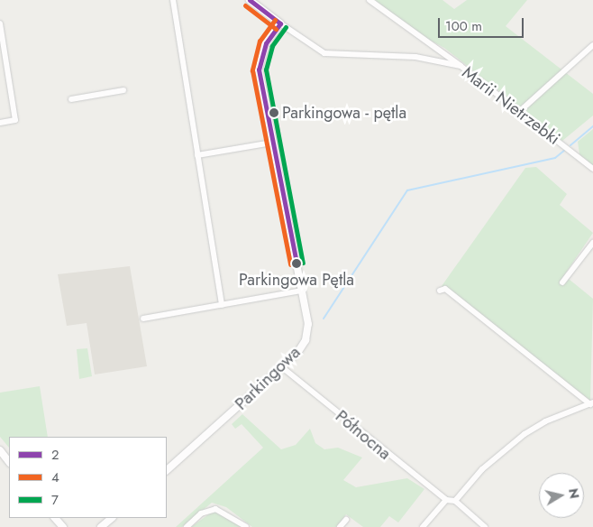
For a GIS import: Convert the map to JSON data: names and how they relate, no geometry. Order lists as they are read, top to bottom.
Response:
{
  "streets": {
    "street": ["Marii Nietrzebki", "Parkingowa", "Północna"]
  },
  "crossings": [
    ["Marii Nietrzebki", "Parkingowa"],
    ["Parkingowa", "Północna"]
  ],
  "places": ["Parkingowa - pętla", "Parkingowa Pętla"],
  "lines": ["transit line 2", "transit line 4", "transit line 7"],
  "legend": ["2", "4", "7"],
  "scale_bar": "100 m",
  "north": "right"
}
